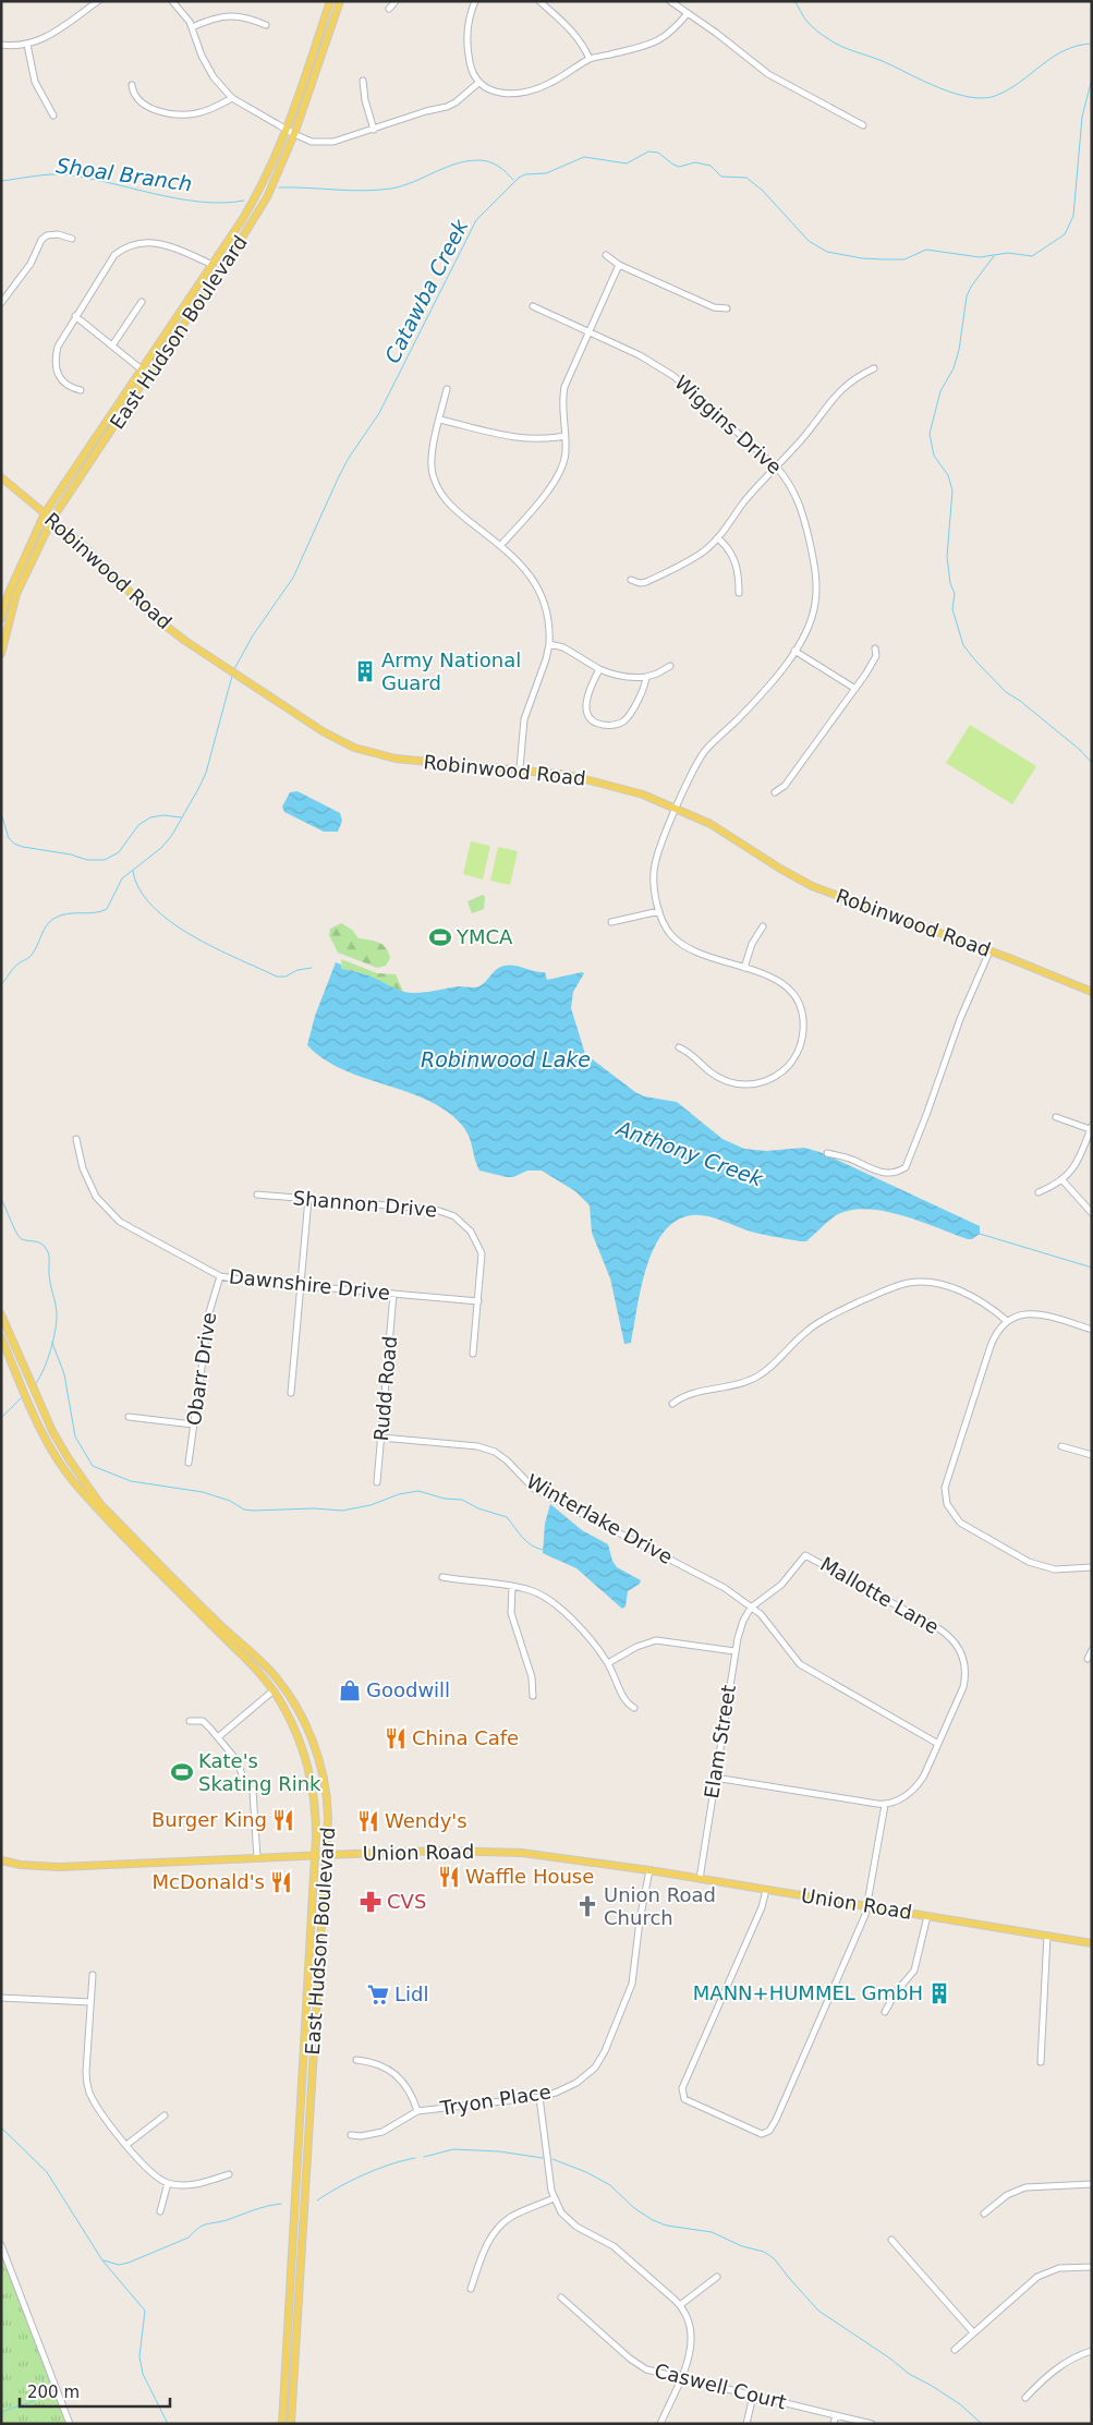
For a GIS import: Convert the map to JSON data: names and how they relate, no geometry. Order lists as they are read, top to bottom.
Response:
{
  "streets": {
    "main road": ["East Hudson Boulevard", "Robinwood Road", "Union Road"],
    "street": [
      "Wiggins Drive",
      "Shannon Drive",
      "Dawnshire Drive",
      "Obarr Drive",
      "Rudd Road",
      "Winterlake Drive",
      "Mallotte Lane",
      "Elam Street",
      "Tryon Place",
      "Caswell Court"
    ]
  },
  "crossings": [
    ["East Hudson Boulevard", "Robinwood Road"],
    ["East Hudson Boulevard", "Union Road"],
    ["Wiggins Drive", "Robinwood Road"],
    ["Shannon Drive", "Dawnshire Drive"],
    ["Dawnshire Drive", "Obarr Drive"],
    ["Dawnshire Drive", "Rudd Road"],
    ["Rudd Road", "Winterlake Drive"],
    ["Winterlake Drive", "Mallotte Lane"],
    ["Winterlake Drive", "Elam Street"],
    ["Mallotte Lane", "Elam Street"],
    ["Elam Street", "Union Road"],
    ["Union Road", "Tryon Place"]
  ],
  "water": [
    "Shoal Branch",
    "Catawba Creek",
    "Robinwood Lake",
    "Anthony Creek"
  ],
  "places": {
    "building": ["Army National Guard", "MANN+HUMMEL GmbH"],
    "sports": ["YMCA", "Kate's Skating Rink"],
    "shop": ["Goodwill"],
    "restaurant": [
      "China Cafe",
      "Burger King",
      "Wendy's",
      "Waffle House",
      "McDonald's"
    ],
    "pharmacy": ["CVS"],
    "church": ["Union Road Church"],
    "supermarket": ["Lidl"]
  },
  "scale_bar": "200 m"
}
